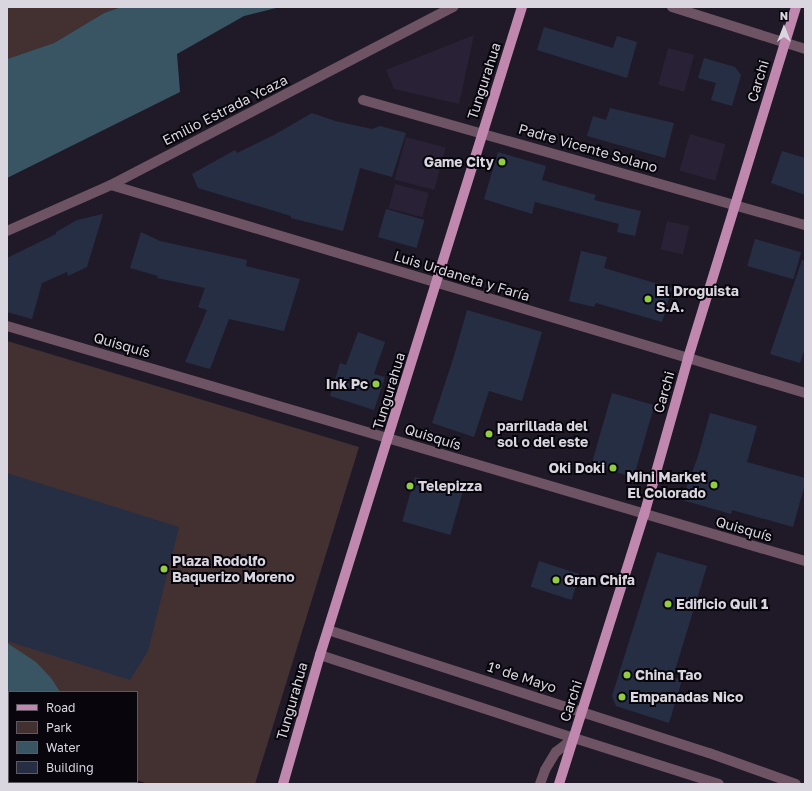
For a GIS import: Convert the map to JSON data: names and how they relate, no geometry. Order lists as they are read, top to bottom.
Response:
{
  "streets": {
    "main road": ["Tungurahua", "Carchi"],
    "street": [
      "Emilio Estrada Ycaza",
      "Padre Vicente Solano",
      "Luis Urdaneta y Faría",
      "Quisquís",
      "1º de Mayo"
    ]
  },
  "crossings": [
    ["Tungurahua", "Padre Vicente Solano"],
    ["Tungurahua", "Luis Urdaneta y Faría"],
    ["Tungurahua", "Quisquís"],
    ["Tungurahua", "1º de Mayo"],
    ["Carchi", "Padre Vicente Solano"],
    ["Carchi", "Luis Urdaneta y Faría"],
    ["Carchi", "Quisquís"],
    ["Carchi", "1º de Mayo"],
    ["Emilio Estrada Ycaza", "Luis Urdaneta y Faría"]
  ],
  "places": [
    "Game City",
    "El Droguista S.A.",
    "Ink Pc",
    "parrillada del sol o del este",
    "Oki Doki",
    "Mini Market El Colorado",
    "Telepizza",
    "Plaza Rodolfo Baquerizo Moreno",
    "Gran Chifa",
    "Edificio Quil 1",
    "China Tao",
    "Empanadas Nico"
  ],
  "legend": [
    "Road",
    "Park",
    "Water",
    "Building"
  ],
  "north": "top"
}
